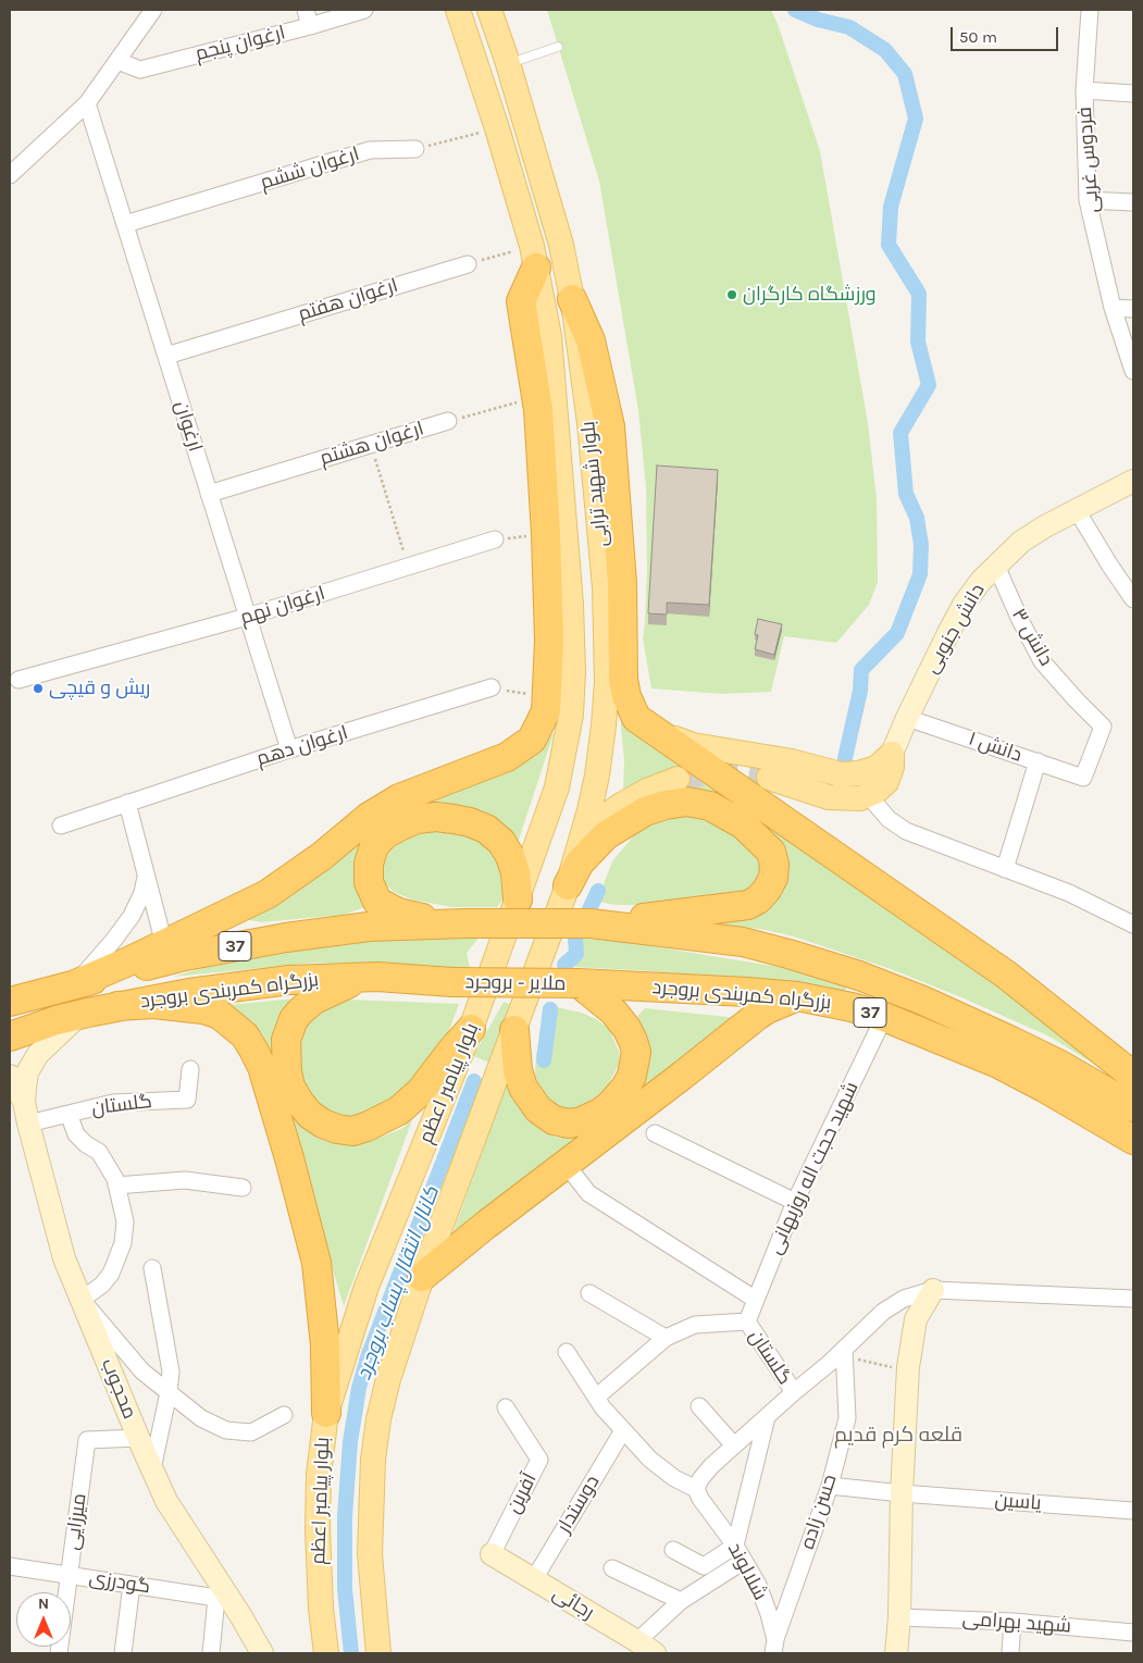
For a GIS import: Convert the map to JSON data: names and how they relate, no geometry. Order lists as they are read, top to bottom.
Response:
{
  "streets": {
    "highway": ["37", "ملایر - بروجرد", "بزرگراه کمربندی بروجرد"],
    "main road": ["بلوار شهید ترابی", "بلوار پیامبر اعظم"],
    "street": [
      "ارغوان پنجم",
      "فردوس غربی",
      "ارغوان ششم",
      "ارغوان هفتم",
      "ارغوان",
      "ارغوان هشتم",
      "ارغوان نهم",
      "دانش جنوبی",
      "دانش ۳",
      "ارغوان دهم",
      "دانش ۱",
      "گلستان",
      "شهید حجت اله روزبهانی",
      "محجوب",
      "آفرین",
      "یاسین",
      "دوستدار",
      "حسن زاده",
      "میرزایی",
      "شلالوند",
      "گودرزی",
      "رجائی",
      "شهید بهرامی"
    ]
  },
  "crossings": [
    ["ارغوان ششم", "ارغوان"],
    ["ارغوان هفتم", "ارغوان"],
    ["ارغوان", "ارغوان هشتم"],
    ["ارغوان", "ارغوان نهم"],
    ["ارغوان", "ارغوان دهم"],
    ["بلوار شهید ترابی", "بلوار پیامبر اعظم"],
    ["دانش جنوبی", "دانش ۳"],
    ["دانش جنوبی", "دانش ۱"],
    ["دانش ۳", "دانش ۱"],
    ["37", "بزرگراه کمربندی بروجرد"],
    ["ملایر - بروجرد", "بزرگراه کمربندی بروجرد"],
    ["بزرگراه کمربندی بروجرد", "شهید حجت اله روزبهانی"],
    ["گلستان", "شهید حجت اله روزبهانی"],
    ["گلستان", "محجوب"],
    ["محجوب", "میرزایی"],
    ["محجوب", "گودرزی"],
    ["آفرین", "رجائی"],
    ["یاسین", "حسن زاده"],
    ["دوستدار", "رجائی"],
    ["حسن زاده", "شلالوند"],
    ["میرزایی", "گودرزی"]
  ],
  "districts": ["قلعه کرم قدیم"],
  "water": ["کانال انتقال پساب بروجرد"],
  "places": ["ورزشگاه کارگران", "ریش و قیچی"],
  "scale_bar": "50 m",
  "north": "top"
}
